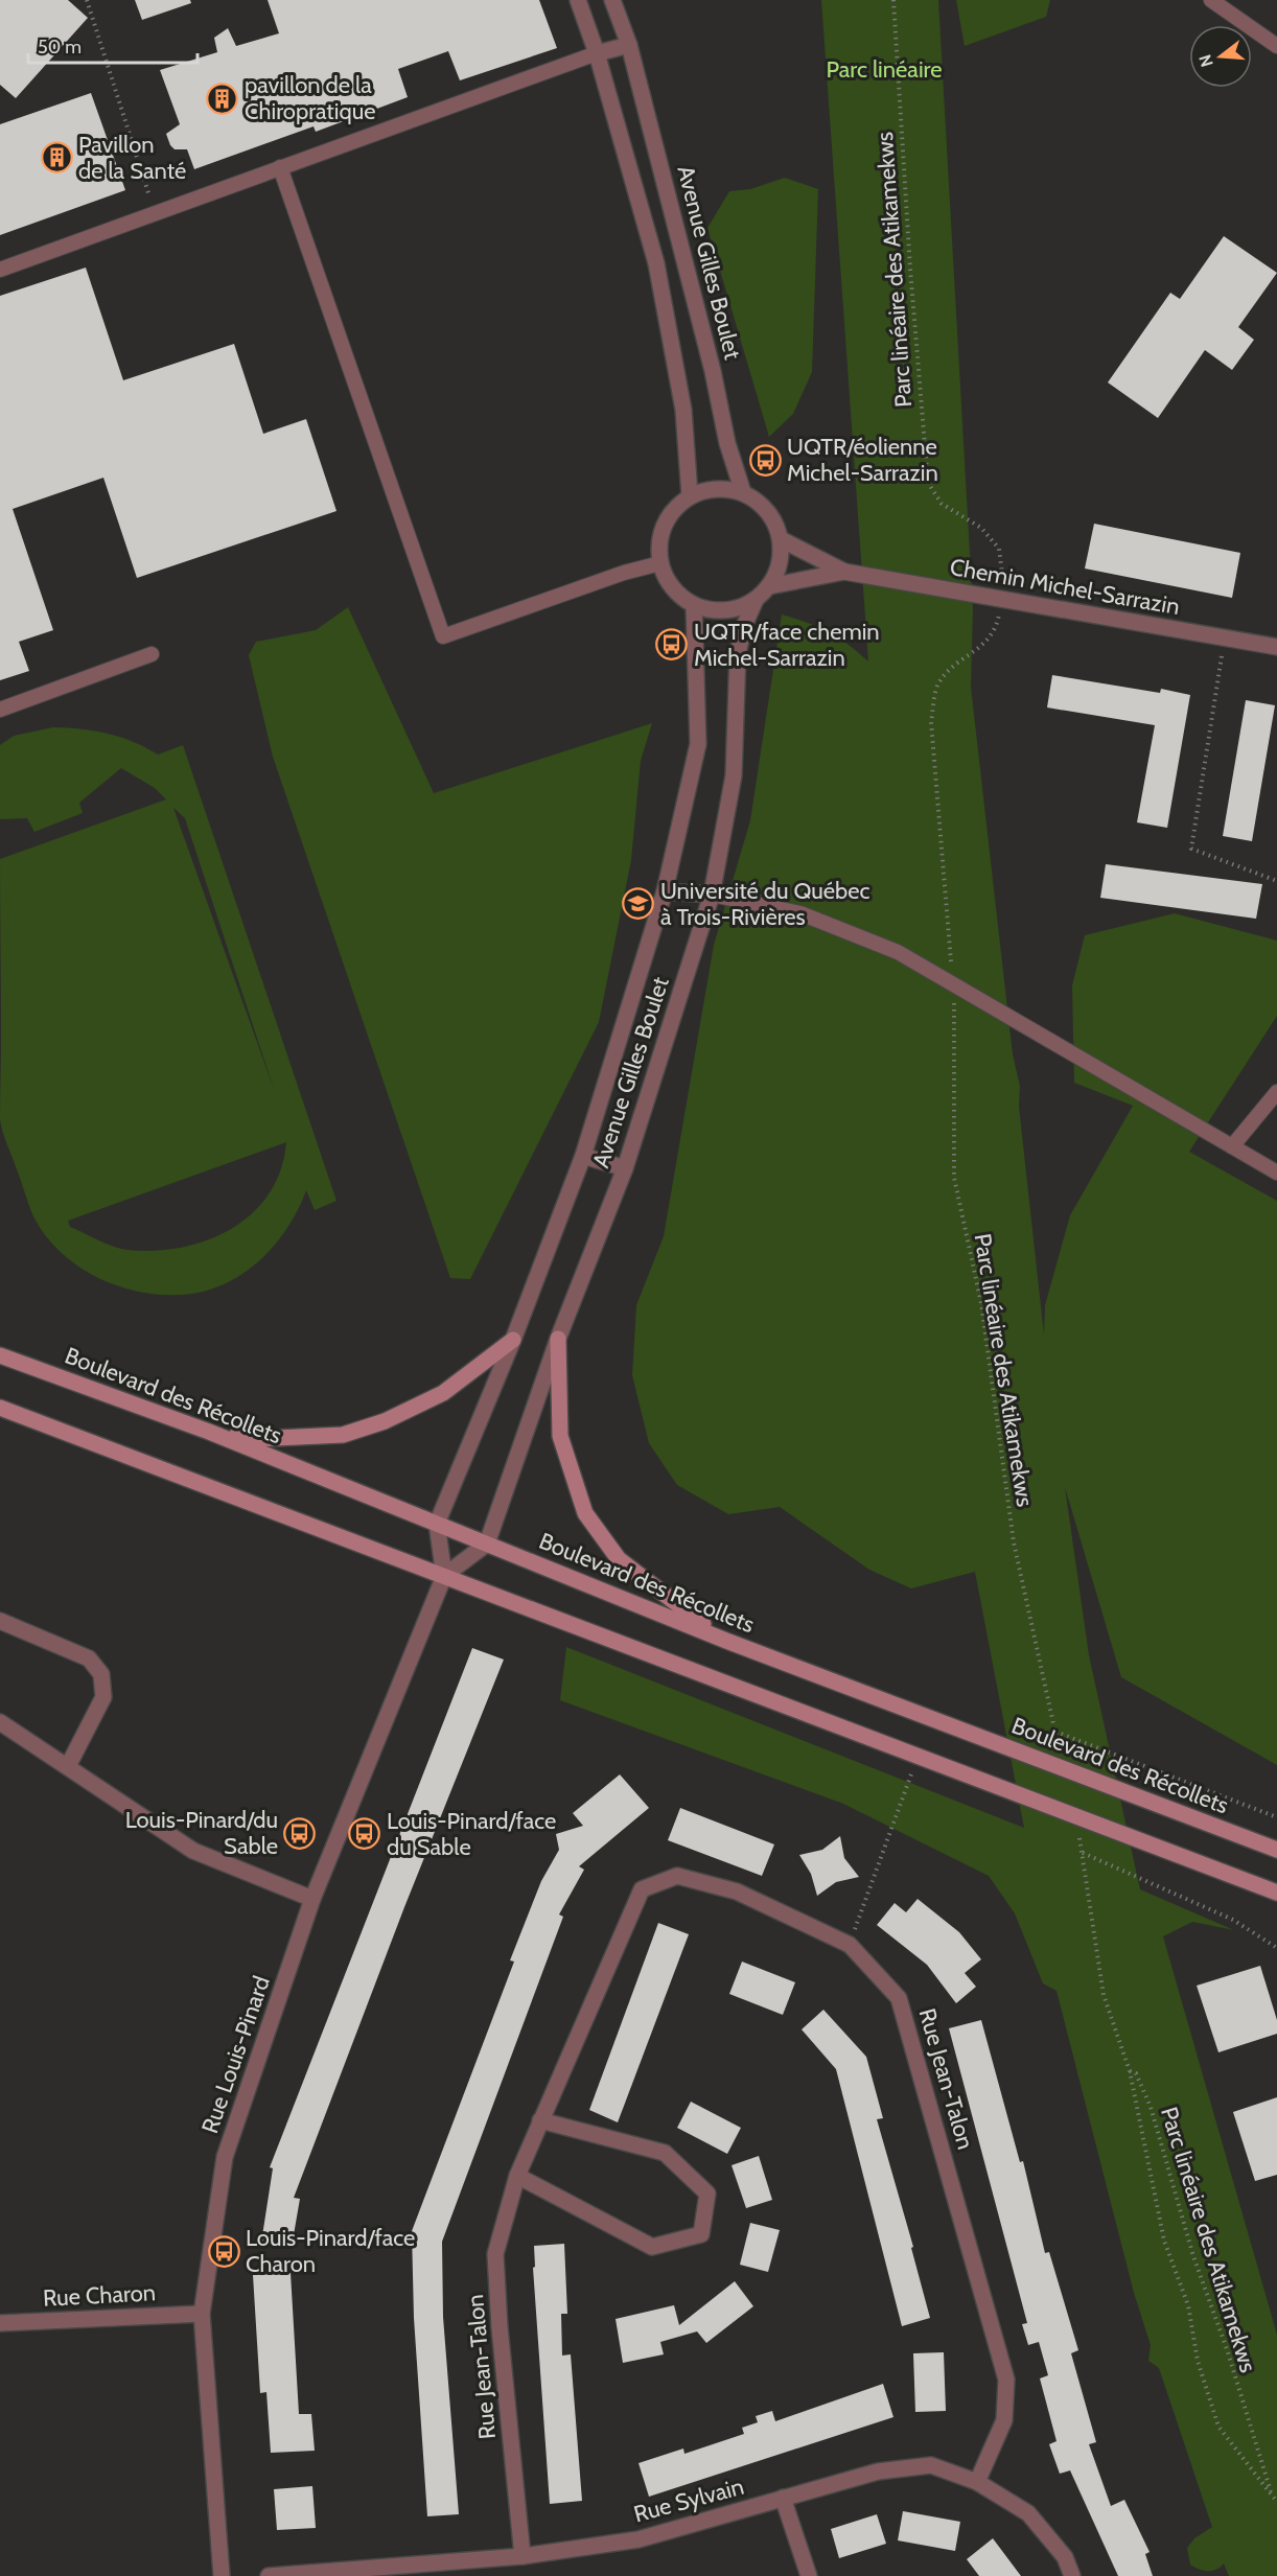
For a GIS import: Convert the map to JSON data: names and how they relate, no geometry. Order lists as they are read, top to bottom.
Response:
{
  "streets": {
    "main road": ["Boulevard des Récollets"],
    "street": [
      "Avenue Gilles Boulet",
      "Chemin Michel-Sarrazin",
      "Rue Louis-Pinard",
      "Rue Jean-Talon",
      "Rue Charon",
      "Rue Sylvain"
    ],
    "path": ["Parc linéaire des Atikamekws"]
  },
  "crossings": [
    ["Avenue Gilles Boulet", "Chemin Michel-Sarrazin"],
    ["Avenue Gilles Boulet", "Boulevard des Récollets"],
    ["Rue Louis-Pinard", "Rue Charon"],
    ["Rue Jean-Talon", "Rue Sylvain"]
  ],
  "parks": ["Parc linéaire"],
  "places": {
    "building": ["pavillon de la Chiropratique", "Pavillon de la Santé"],
    "bus stop": [
      "UQTR/éolienne Michel-Sarrazin",
      "UQTR/face chemin Michel-Sarrazin",
      "Louis-Pinard/du Sable",
      "Louis-Pinard/face du Sable",
      "Louis-Pinard/face Charon"
    ],
    "school or university": ["Université du Québec à Trois-Rivières"]
  },
  "scale_bar": "50 m",
  "north": "left"
}
